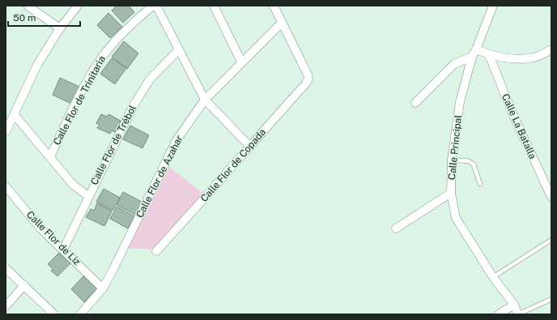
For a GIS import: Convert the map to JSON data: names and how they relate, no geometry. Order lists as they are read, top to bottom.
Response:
{
  "streets": {
    "street": [
      "Calle Flor de Trinitaria",
      "Calle La Batalla",
      "Calle Flor de Trébol",
      "Calle Principal",
      "Calle Flor de Copada",
      "Calle Flor de Azahar",
      "Calle Flor de Liz"
    ]
  },
  "crossings": [
    ["Calle Flor de Trébol", "Calle Flor de Liz"],
    ["Calle Flor de Copada", "Calle Flor de Azahar"],
    ["Calle Flor de Azahar", "Calle Flor de Liz"]
  ],
  "scale_bar": "50 m"
}
